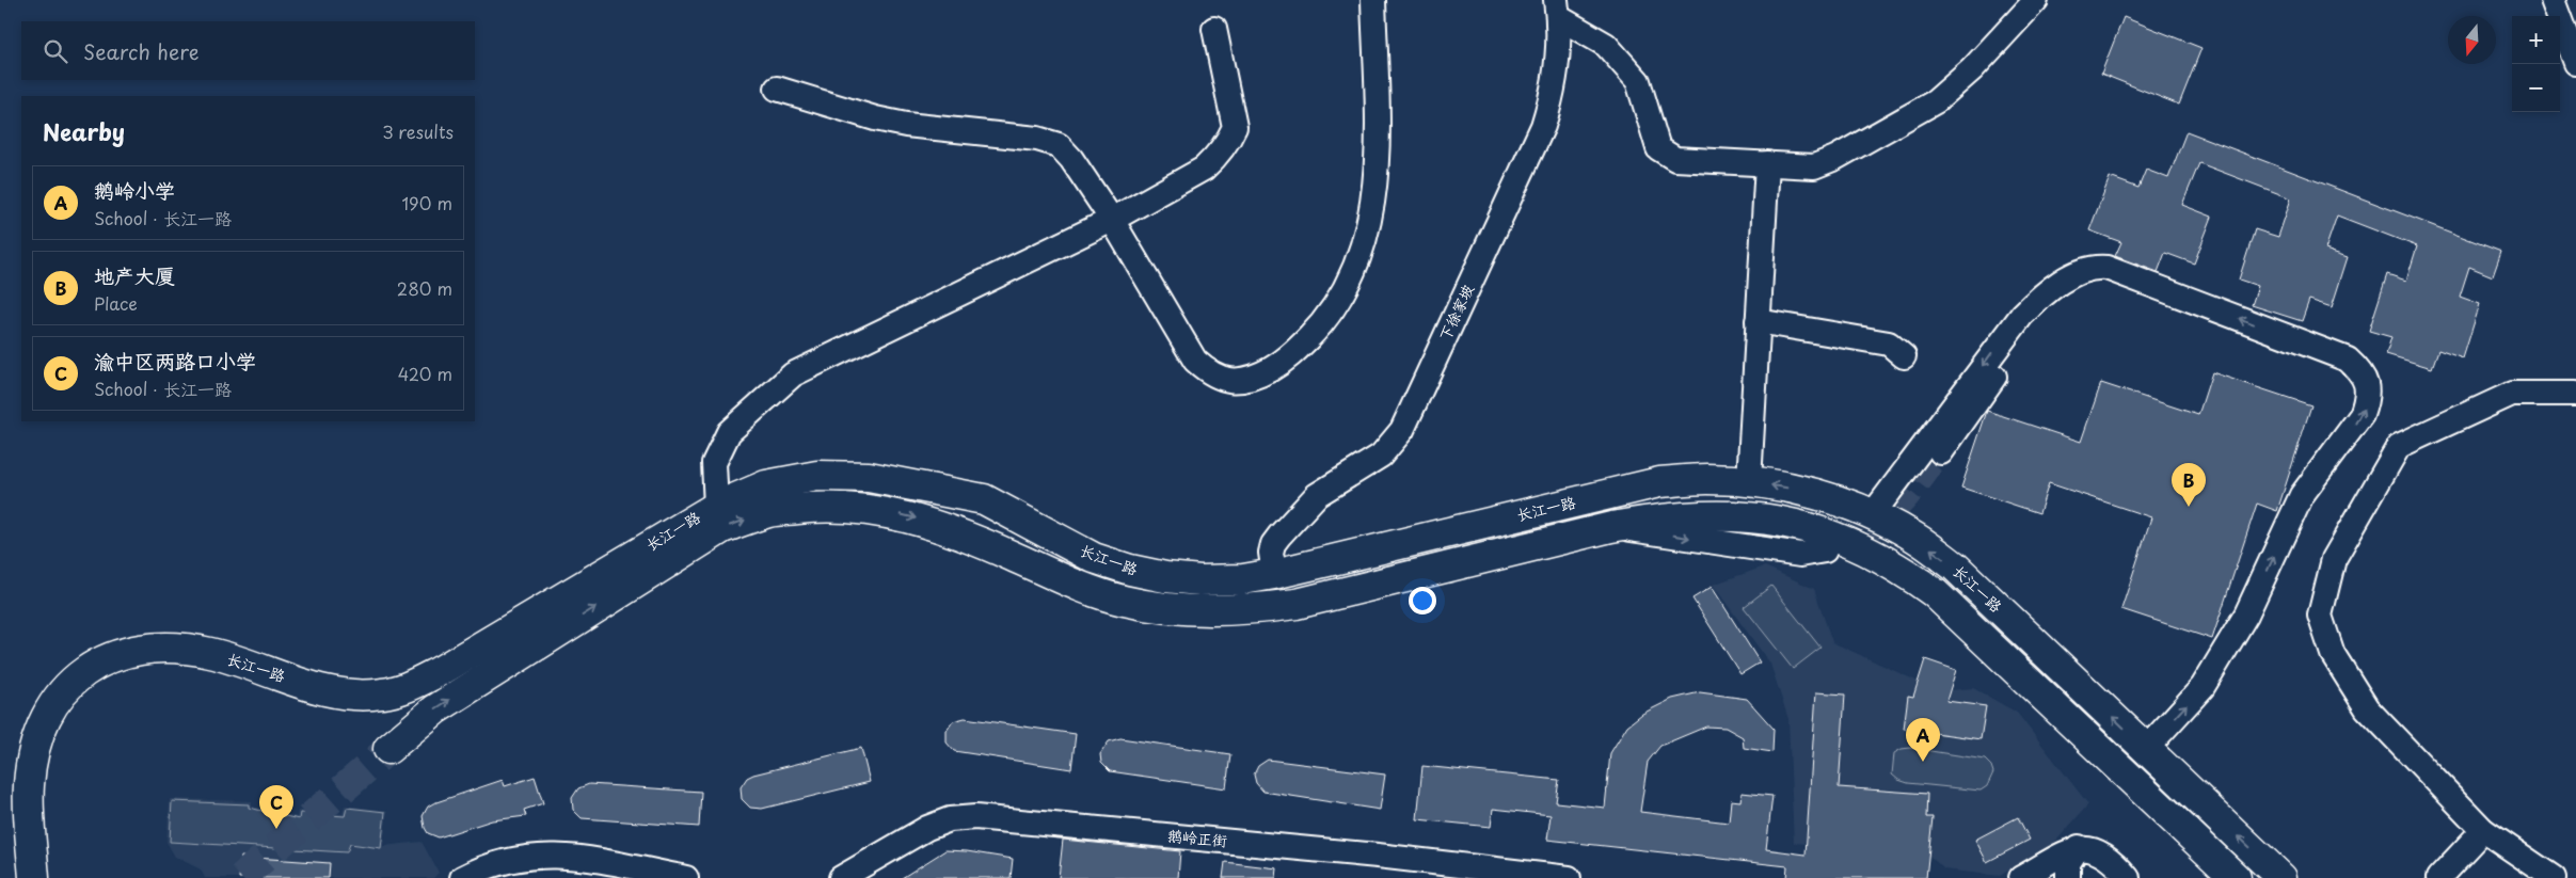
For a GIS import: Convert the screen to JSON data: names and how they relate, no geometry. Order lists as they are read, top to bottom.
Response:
{
  "streets": {
    "main road": ["长江一路"],
    "street": ["下徐家坡", "鹅岭正街"]
  },
  "crossings": [
    ["下徐家坡", "长江一路"]
  ],
  "north": "bottom",
  "page": {
    "map_buttons": ["+", "−"],
    "search": "Search here",
    "heading": ["Nearby", "3 results"],
    "list": [
      {
        "mark": "A",
        "name": "鹅岭小学",
        "note": "School · 长江一路",
        "value": "190 m"
      },
      {
        "mark": "B",
        "name": "地产大厦",
        "note": "Place",
        "value": "280 m"
      },
      {
        "mark": "C",
        "name": "渝中区两路口小学",
        "note": "School · 长江一路",
        "value": "420 m"
      }
    ],
    "pins": ["B", "A", "C"]
  }
}
